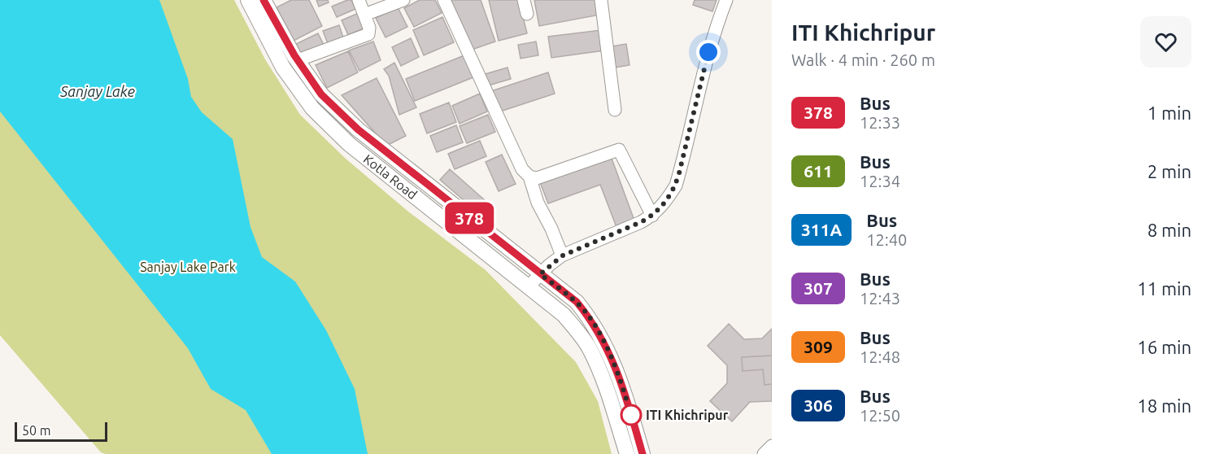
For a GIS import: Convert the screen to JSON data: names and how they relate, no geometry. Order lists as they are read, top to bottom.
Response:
{
  "streets": {
    "main road": ["Kotla Road"]
  },
  "water": ["Sanjay Lake"],
  "parks": ["Sanjay Lake Park"],
  "places": ["ITI Khichripur"],
  "lines": ["bus line 378"],
  "scale_bar": "50 m",
  "page": {
    "on_map": "378",
    "heading": ["ITI Khichripur", "Walk · 4 min · 260 m"],
    "list": [
      {
        "mark": "378",
        "name": "Bus",
        "note": "12:33",
        "value": "1 min"
      },
      {
        "mark": "611",
        "name": "Bus",
        "note": "12:34",
        "value": "2 min"
      },
      {
        "mark": "311A",
        "name": "Bus",
        "note": "12:40",
        "value": "8 min"
      },
      {
        "mark": "307",
        "name": "Bus",
        "note": "12:43",
        "value": "11 min"
      },
      {
        "mark": "309",
        "name": "Bus",
        "note": "12:48",
        "value": "16 min"
      },
      {
        "mark": "306",
        "name": "Bus",
        "note": "12:50",
        "value": "18 min"
      }
    ],
    "scale": "50 m"
  }
}
